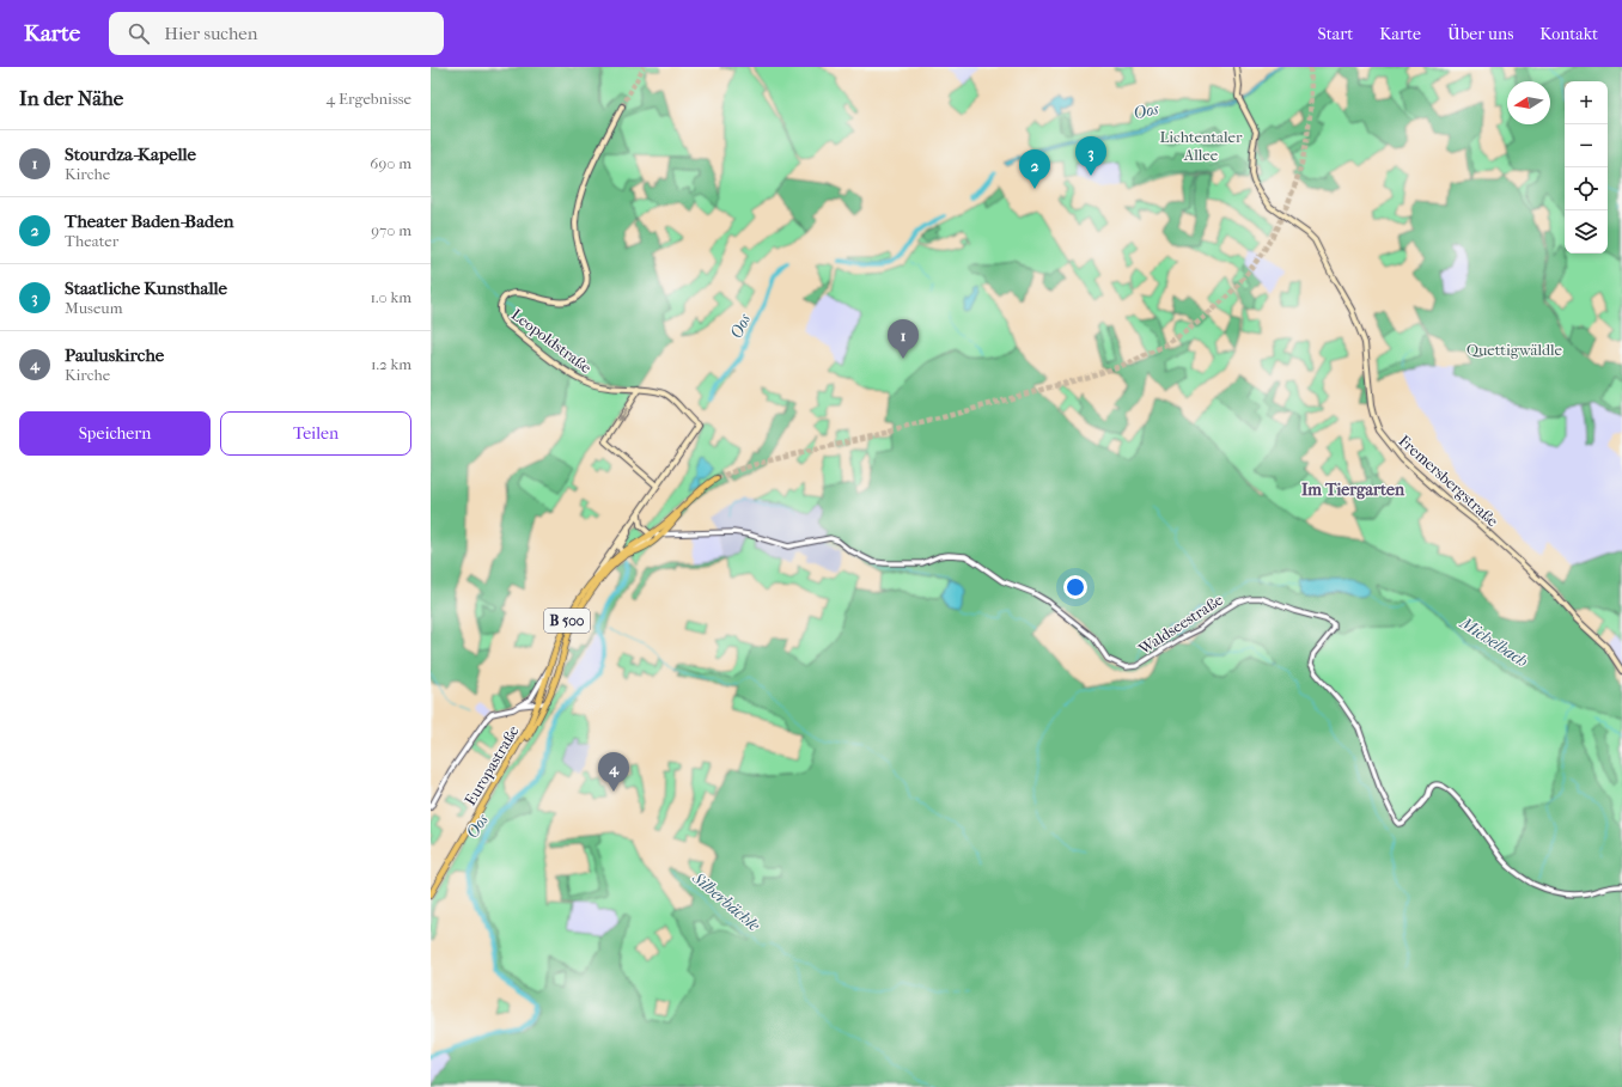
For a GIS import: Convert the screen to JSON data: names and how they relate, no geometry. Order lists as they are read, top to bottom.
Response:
{
  "streets": {
    "main road": [
      "Leopoldstraße",
      "Fremersbergstraße",
      "B 500",
      "Europastraße"
    ],
    "street": ["Waldseestraße"]
  },
  "crossings": [
    ["B 500", "Waldseestraße"],
    ["B 500", "Europastraße"]
  ],
  "districts": ["Im Tiergarten"],
  "water": ["Oos", "Michelbach", "Silberbächle"],
  "parks": ["Lichtentaler Allee", "Quettigwäldle"],
  "north": "left",
  "page": {
    "header": "Karte",
    "search": "Hier suchen",
    "nav": [
      "Start",
      "Karte",
      "Über uns",
      "Kontakt"
    ],
    "heading": ["In der Nähe", "4 Ergebnisse"],
    "map_buttons": ["+", "−"],
    "list": [
      {
        "mark": "1",
        "name": "Stourdza-Kapelle",
        "note": "Kirche",
        "value": "690 m"
      },
      {
        "mark": "2",
        "name": "Theater Baden-Baden",
        "note": "Theater",
        "value": "970 m"
      },
      {
        "mark": "3",
        "name": "Staatliche Kunsthalle",
        "note": "Museum",
        "value": "1.0 km"
      },
      {
        "mark": "4",
        "name": "Pauluskirche",
        "note": "Kirche",
        "value": "1.2 km"
      }
    ],
    "pins": [
      "3",
      "2",
      "1",
      "4"
    ],
    "buttons": ["Speichern", "Teilen"]
  }
}
